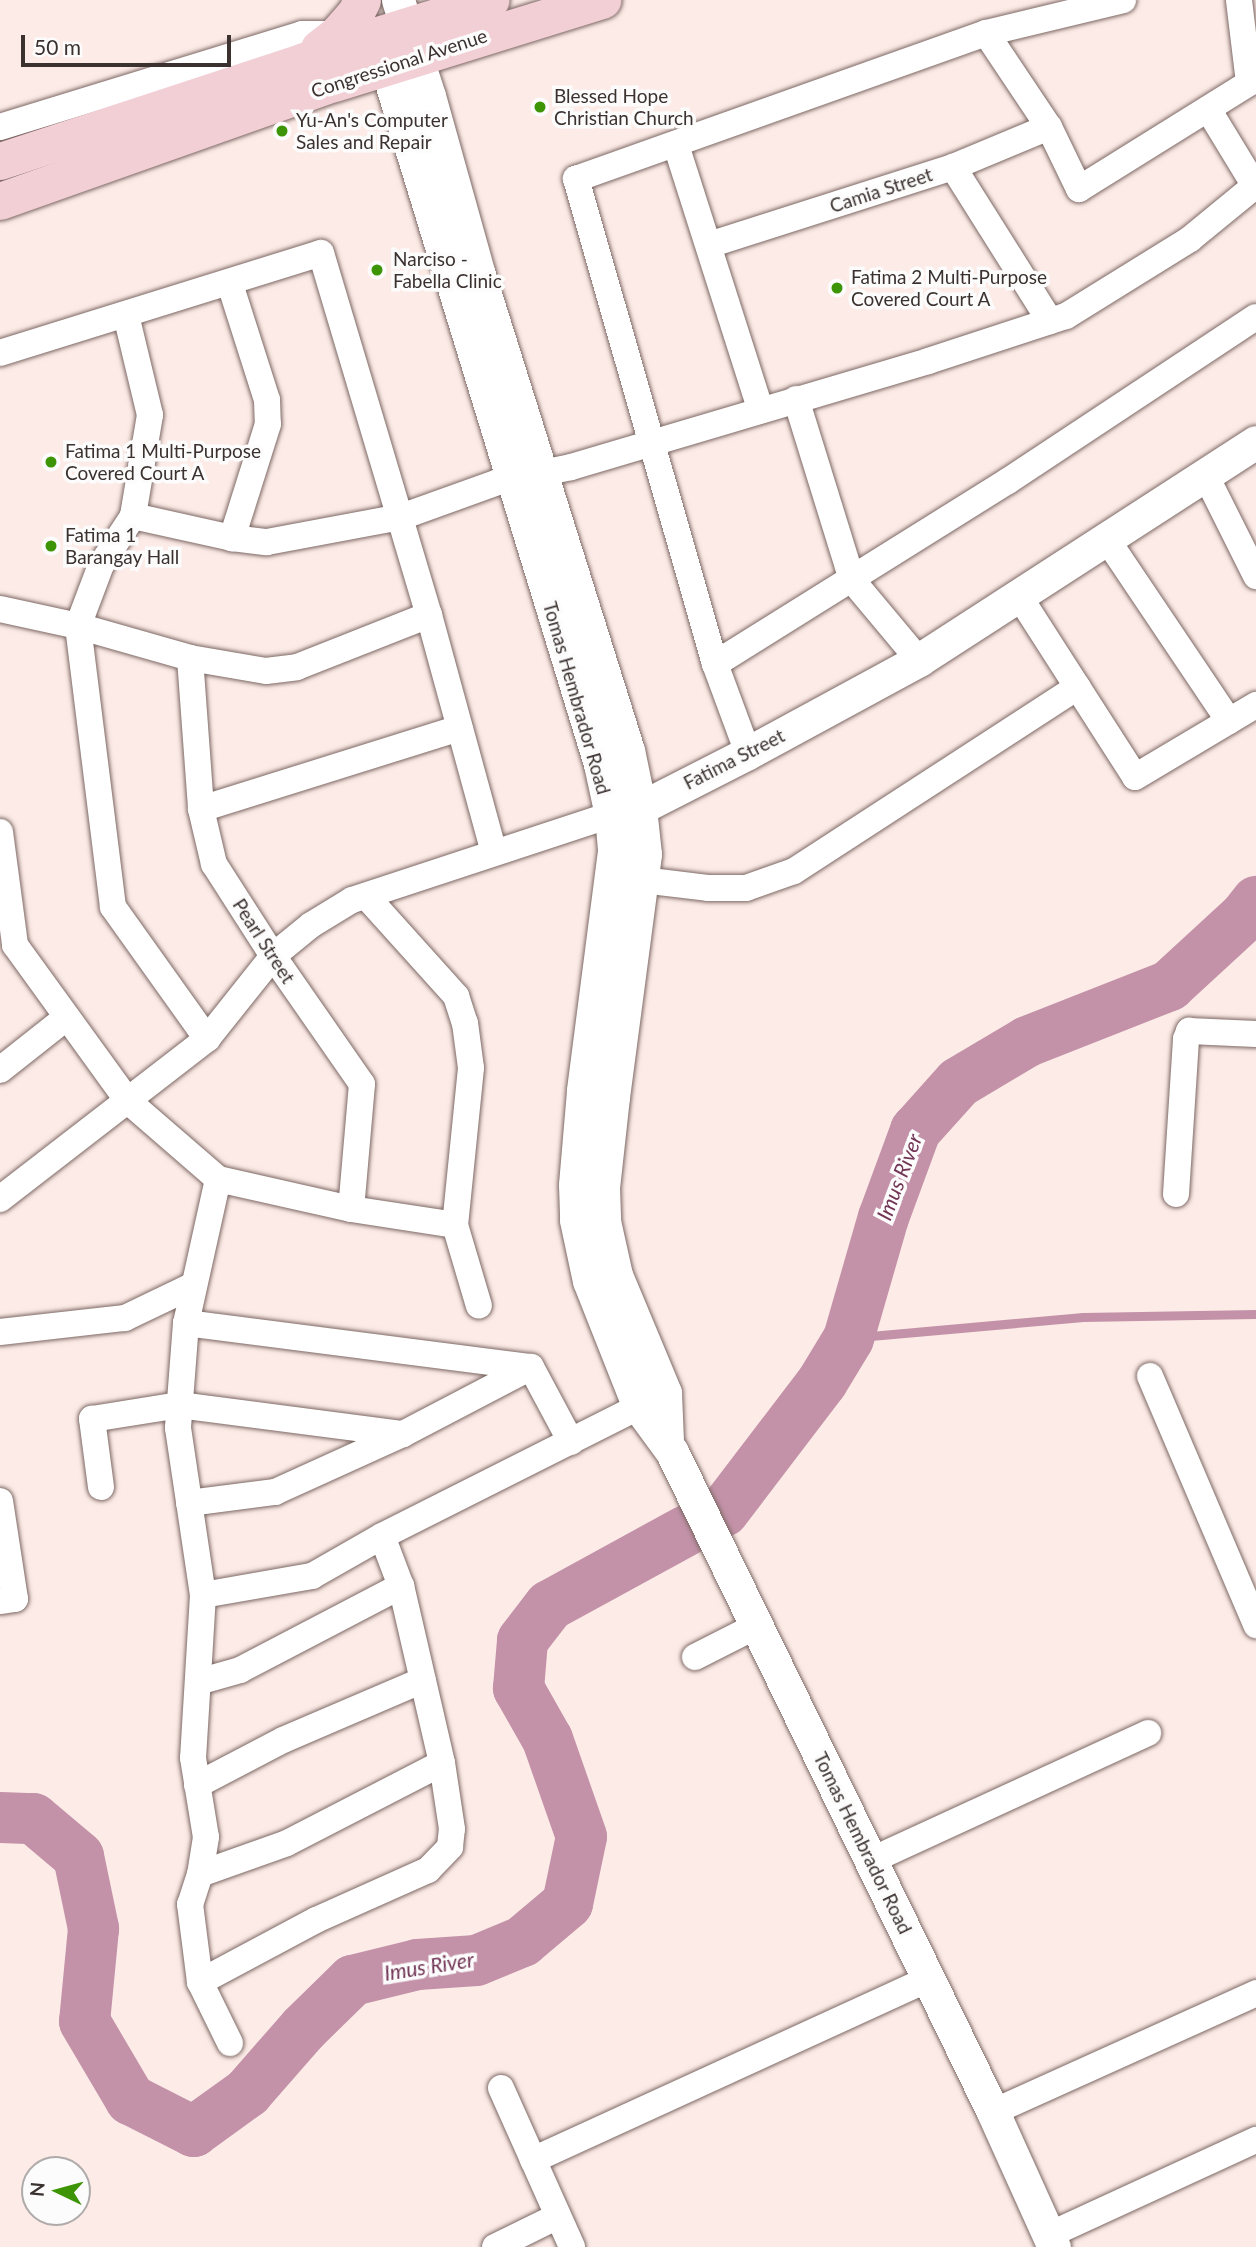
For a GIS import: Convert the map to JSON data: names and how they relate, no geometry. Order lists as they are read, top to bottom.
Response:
{
  "streets": {
    "main road": ["Congressional Avenue"],
    "street": [
      "Camia Street",
      "Tomas Hembrador Road",
      "Fatima Street",
      "Pearl Street"
    ]
  },
  "crossings": [
    ["Congressional Avenue", "Tomas Hembrador Road"],
    ["Tomas Hembrador Road", "Fatima Street"],
    ["Fatima Street", "Pearl Street"]
  ],
  "water": ["Imus River"],
  "places": [
    "Blessed Hope Christian Church",
    "Yu-An's Computer Sales and Repair",
    "Narciso - Fabella Clinic",
    "Fatima 2 Multi-Purpose Covered Court A",
    "Fatima 1 Multi-Purpose Covered Court A",
    "Fatima 1 Barangay Hall"
  ],
  "scale_bar": "50 m",
  "north": "left"
}
